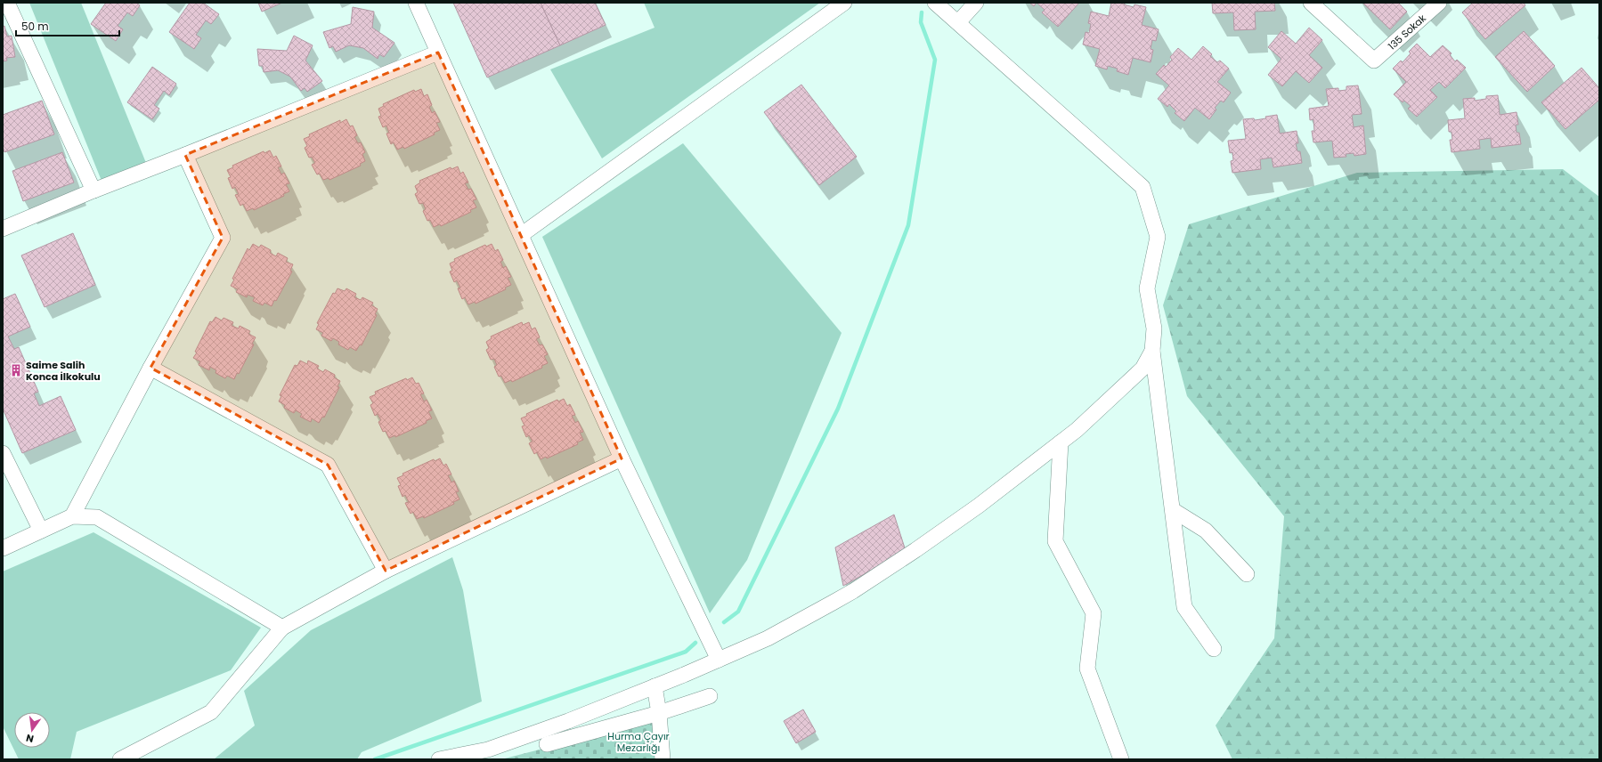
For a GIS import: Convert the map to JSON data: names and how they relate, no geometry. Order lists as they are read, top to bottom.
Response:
{
  "streets": {
    "street": ["135 Sokak"]
  },
  "parks": ["Hurma Çayır Mezarlığı"],
  "places": {
    "building": ["Saime Salih Konca İlkokulu"]
  },
  "scale_bar": "50 m",
  "north": "bottom"
}
